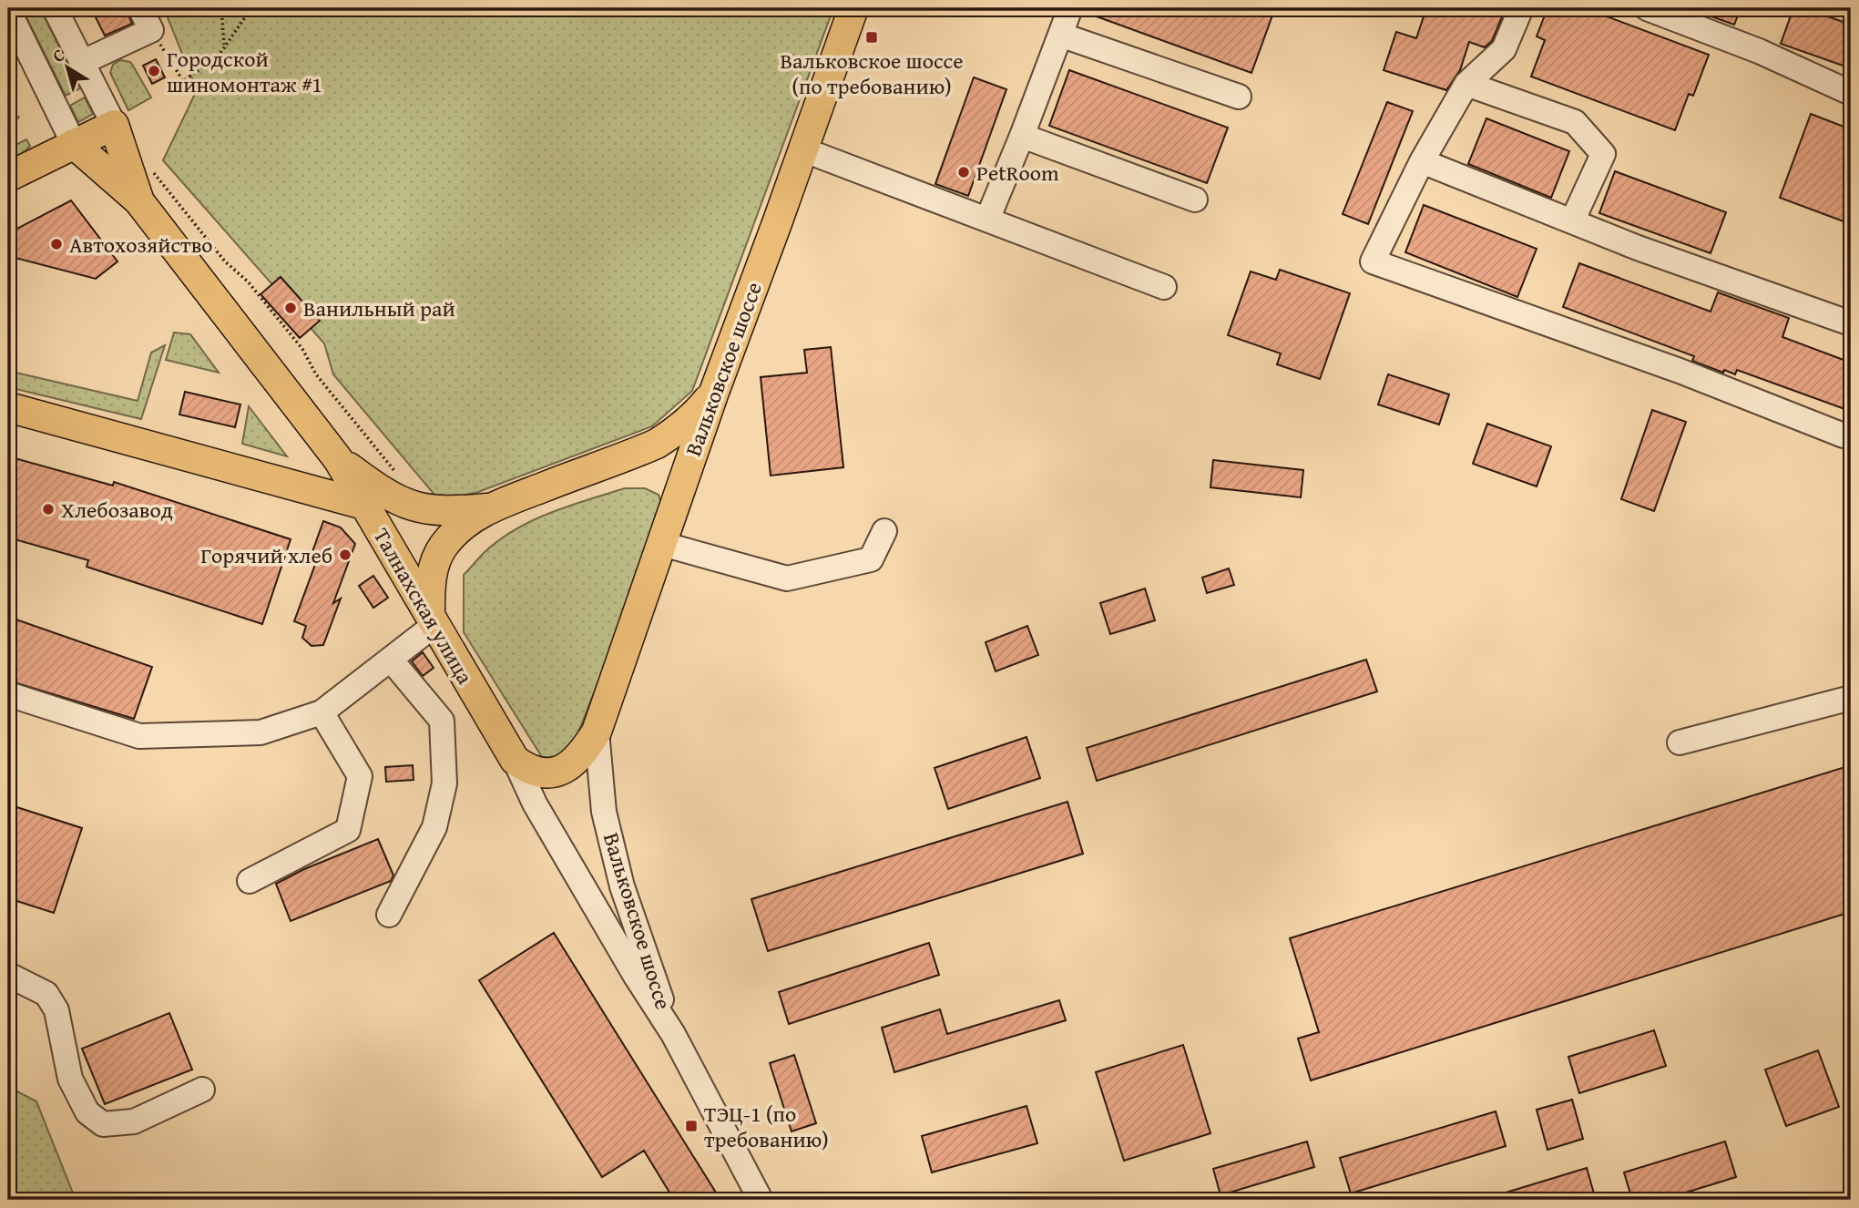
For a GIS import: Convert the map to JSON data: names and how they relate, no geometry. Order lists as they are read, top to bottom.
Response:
{
  "streets": {
    "main road": ["Вальковское шоссе", "Талнахская улица"]
  },
  "crossings": [
    ["Вальковское шоссе", "Талнахская улица"]
  ],
  "places": {
    "transit": ["Вальковское шоссе (по требованию)", "ТЭЦ-1 (по требованию)"],
    "other": [
      "Городской шиномонтаж #1",
      "PetRoom",
      "Автохозяйство",
      "Ванильный рай",
      "Хлебозавод",
      "Горячий хлеб"
    ]
  },
  "north": "top left"
}
